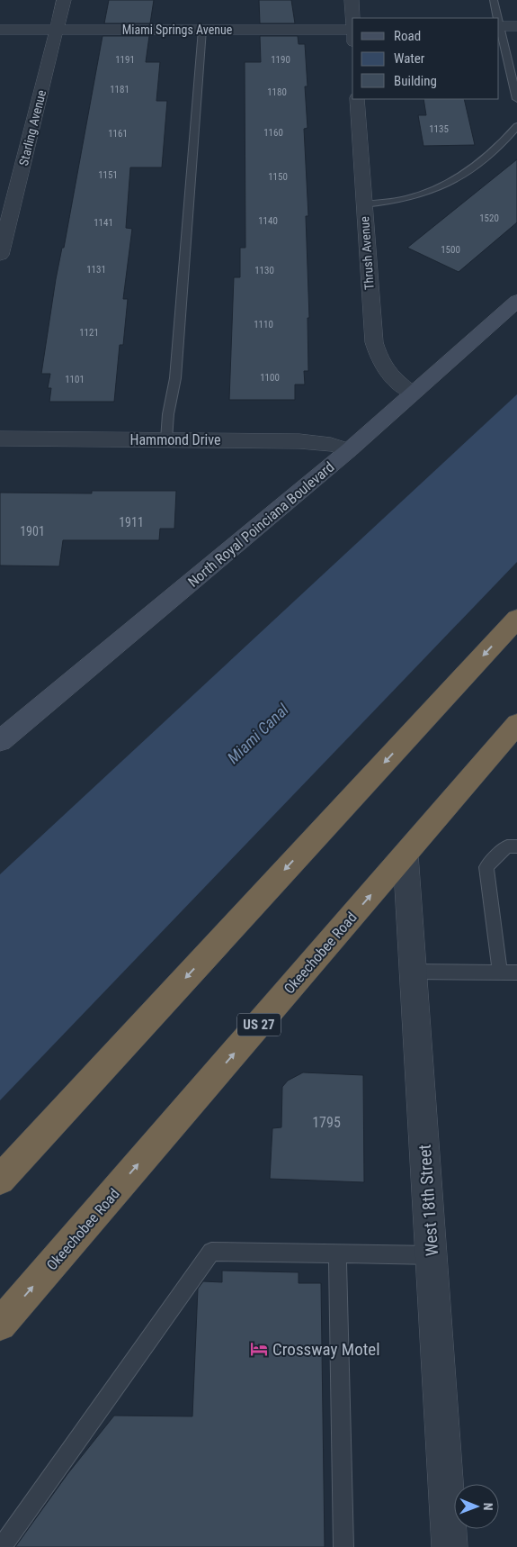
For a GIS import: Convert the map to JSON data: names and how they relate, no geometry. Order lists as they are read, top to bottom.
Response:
{
  "streets": {
    "highway": ["Okeechobee Road", "US 27"],
    "street": [
      "Miami Springs Avenue",
      "Starling Avenue",
      "Thrush Avenue",
      "Hammond Drive",
      "North Royal Poinciana Boulevard",
      "West 18th Street"
    ]
  },
  "crossings": [
    ["Miami Springs Avenue", "Starling Avenue"],
    ["Thrush Avenue", "North Royal Poinciana Boulevard"],
    ["Hammond Drive", "North Royal Poinciana Boulevard"],
    ["Okeechobee Road", "West 18th Street"]
  ],
  "water": ["Miami Canal"],
  "places": {
    "hotel": ["Crossway Motel"]
  },
  "house_numbers": [
    "1191",
    "1190",
    "1181",
    "1180",
    "1135",
    "1160",
    "1161",
    "1151",
    "1150",
    "1520",
    "1140",
    "1141",
    "1500",
    "1131",
    "1130",
    "1110",
    "1121",
    "1100",
    "1101",
    "1911",
    "1901",
    "1795"
  ],
  "legend": ["Road", "Water", "Building"],
  "north": "right"
}
